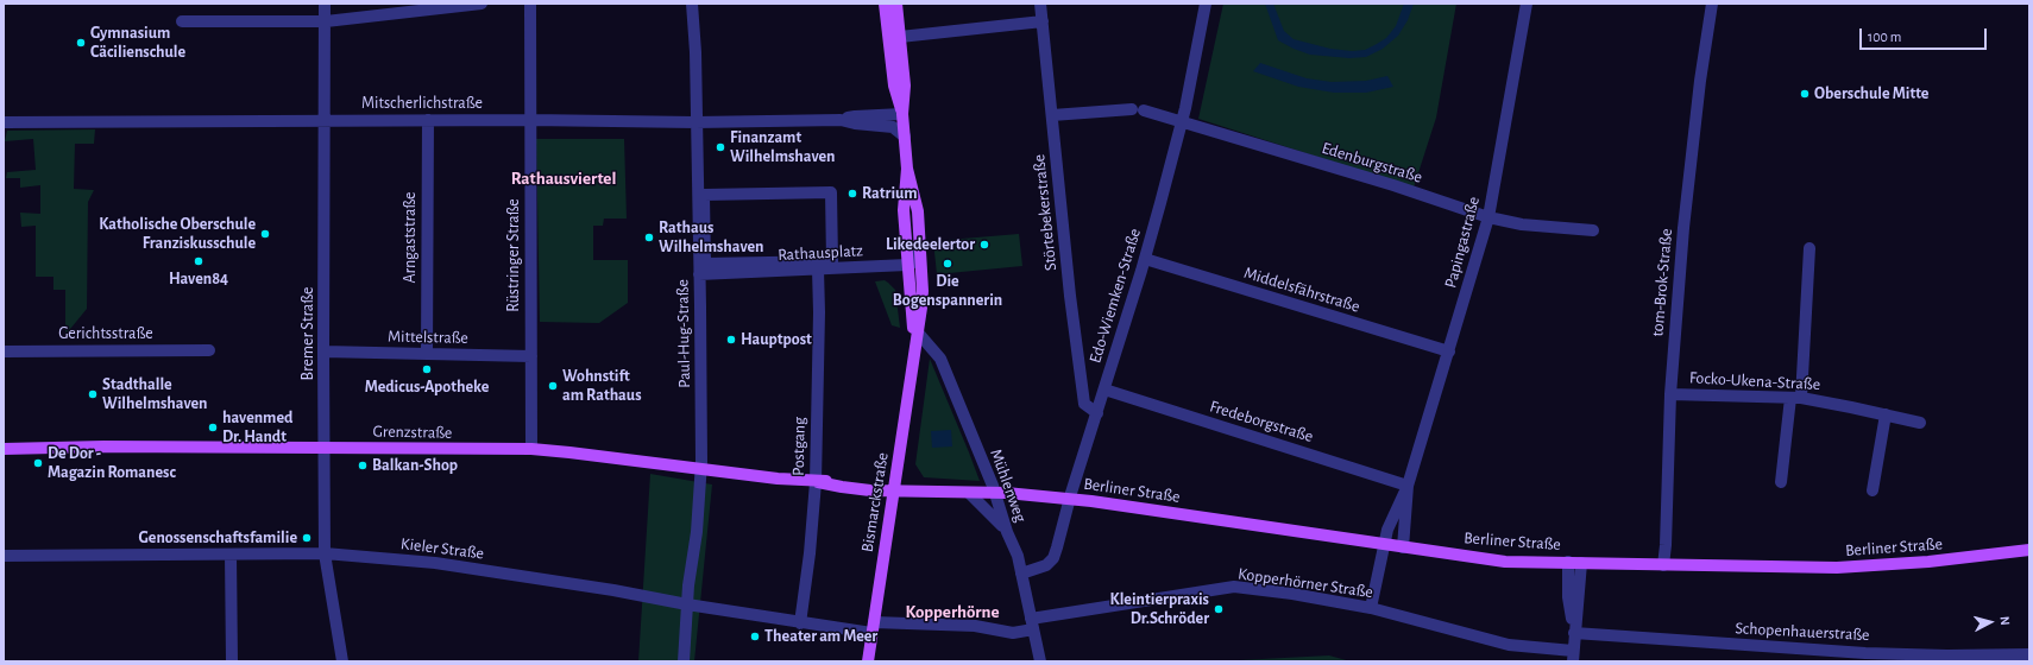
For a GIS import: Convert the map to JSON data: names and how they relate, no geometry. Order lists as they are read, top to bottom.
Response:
{
  "streets": {
    "main road": ["Grenzstraße", "Berliner Straße", "Bismarckstraße"],
    "street": [
      "Mitscherlichstraße",
      "Edenburgstraße",
      "Störtebekerstraße",
      "Arngaststraße",
      "Papingastraße",
      "Rathausplatz",
      "Rüstringer Straße",
      "tom-Brok-Straße",
      "Middelsfährstraße",
      "Edo-Wiemken-Straße",
      "Gerichtsstraße",
      "Bremer Straße",
      "Paul-Hug-Straße",
      "Mittelstraße",
      "Focko-Ukena-Straße",
      "Fredeborgstraße",
      "Postgang",
      "Mühlenweg",
      "Kieler Straße",
      "Kopperhörner Straße",
      "Schopenhauerstraße"
    ]
  },
  "crossings": [
    ["Mitscherlichstraße", "Arngaststraße"],
    ["Mitscherlichstraße", "Rüstringer Straße"],
    ["Mitscherlichstraße", "Bremer Straße"],
    ["Mitscherlichstraße", "Paul-Hug-Straße"],
    ["Mitscherlichstraße", "Bismarckstraße"],
    ["Edenburgstraße", "Störtebekerstraße"],
    ["Edenburgstraße", "Papingastraße"],
    ["Edenburgstraße", "Edo-Wiemken-Straße"],
    ["Störtebekerstraße", "Edo-Wiemken-Straße"],
    ["Arngaststraße", "Mittelstraße"],
    ["Papingastraße", "Middelsfährstraße"],
    ["Papingastraße", "Fredeborgstraße"],
    ["Papingastraße", "Berliner Straße"],
    ["Papingastraße", "Kopperhörner Straße"],
    ["Rathausplatz", "Paul-Hug-Straße"],
    ["Rathausplatz", "Postgang"],
    ["Rathausplatz", "Bismarckstraße"],
    ["Rüstringer Straße", "Mittelstraße"],
    ["Rüstringer Straße", "Grenzstraße"],
    ["tom-Brok-Straße", "Focko-Ukena-Straße"],
    ["tom-Brok-Straße", "Berliner Straße"],
    ["Middelsfährstraße", "Edo-Wiemken-Straße"],
    ["Edo-Wiemken-Straße", "Fredeborgstraße"],
    ["Edo-Wiemken-Straße", "Mühlenweg"],
    ["Edo-Wiemken-Straße", "Berliner Straße"],
    ["Bremer Straße", "Mittelstraße"],
    ["Bremer Straße", "Grenzstraße"],
    ["Bremer Straße", "Kieler Straße"],
    ["Paul-Hug-Straße", "Grenzstraße"],
    ["Paul-Hug-Straße", "Kieler Straße"],
    ["Grenzstraße", "Postgang"],
    ["Grenzstraße", "Berliner Straße"],
    ["Grenzstraße", "Bismarckstraße"],
    ["Postgang", "Kieler Straße"],
    ["Mühlenweg", "Berliner Straße"],
    ["Mühlenweg", "Bismarckstraße"],
    ["Mühlenweg", "Kopperhörner Straße"],
    ["Bismarckstraße", "Kieler Straße"],
    ["Bismarckstraße", "Kopperhörner Straße"],
    ["Kieler Straße", "Kopperhörner Straße"]
  ],
  "districts": ["Rathausviertel", "Kopperhörne"],
  "places": [
    "Gymnasium Cäcilienschule",
    "Oberschule Mitte",
    "Finanzamt Wilhelmshaven",
    "Ratrium",
    "Katholische Oberschule Franziskusschule",
    "Rathaus Wilhelmshaven",
    "Likedeelertor",
    "Haven84",
    "Die Bogenspannerin",
    "Hauptpost",
    "Medicus-Apotheke",
    "Wohnstift am Rathaus",
    "Stadthalle Wilhelmshaven",
    "havenmed Dr. Handt",
    "De Dor - Magazin Romanesc",
    "Balkan-Shop",
    "Genossenschaftsfamilie",
    "Kleintierpraxis Dr.Schröder",
    "Theater am Meer"
  ],
  "scale_bar": "100 m",
  "north": "right"
}
